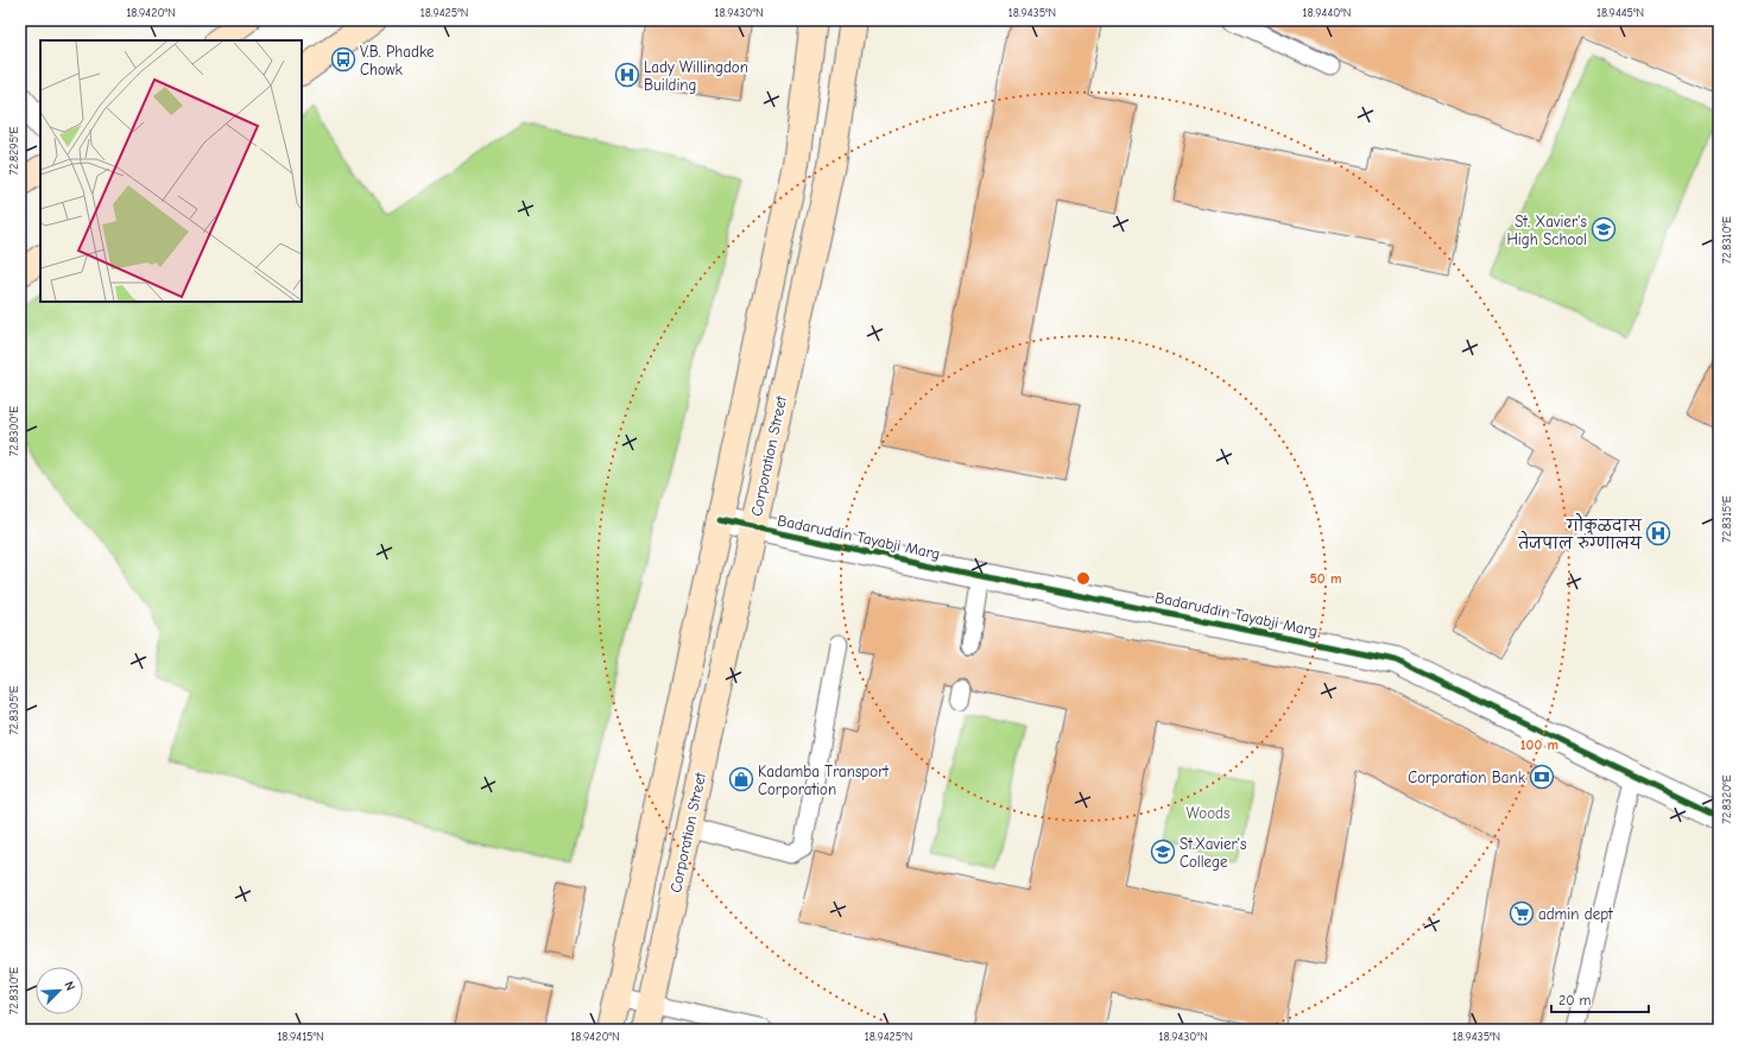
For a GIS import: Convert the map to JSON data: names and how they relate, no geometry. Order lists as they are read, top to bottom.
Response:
{
  "streets": {
    "main road": ["Corporation Street"],
    "street": ["Badaruddin Tayabji Marg"]
  },
  "crossings": [
    ["Corporation Street", "Badaruddin Tayabji Marg"]
  ],
  "parks": ["Woods"],
  "places": {
    "bus stop": ["V.B. Phadke Chowk"],
    "hospital": ["Lady Willingdon Building", "गोकुळदास तेजपाल रुग्णालय"],
    "school or university": ["St. Xavier's High School", "St.Xavier's College"],
    "bank": ["Corporation Bank"],
    "shop": ["Kadamba Transport Corporation"],
    "supermarket": ["admin dept"]
  },
  "scale_bar": "20 m",
  "north": "top right",
  "coordinates": [
    "18.9420°N",
    "18.9425°N",
    "18.9430°N",
    "18.9435°N",
    "18.9440°N",
    "18.9445°N",
    "72.8295°E",
    "72.8310°E",
    "72.8300°E",
    "72.8315°E",
    "72.8305°E",
    "72.8320°E",
    "18.9415°N"
  ],
  "rings": ["50 m", "100 m"]
}
